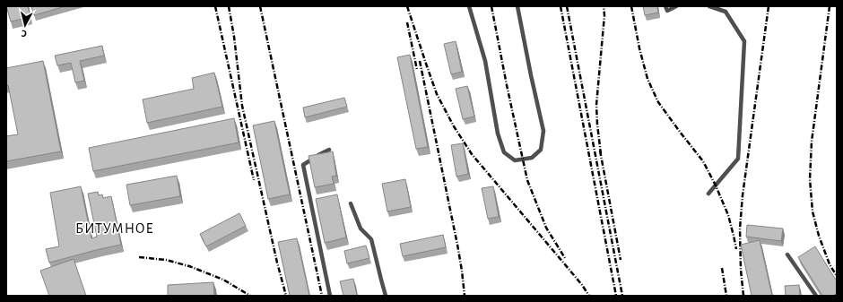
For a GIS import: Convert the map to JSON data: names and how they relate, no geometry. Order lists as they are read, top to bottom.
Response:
{
  "districts": ["БИТУМНОЕ"],
  "north": "bottom"
}
